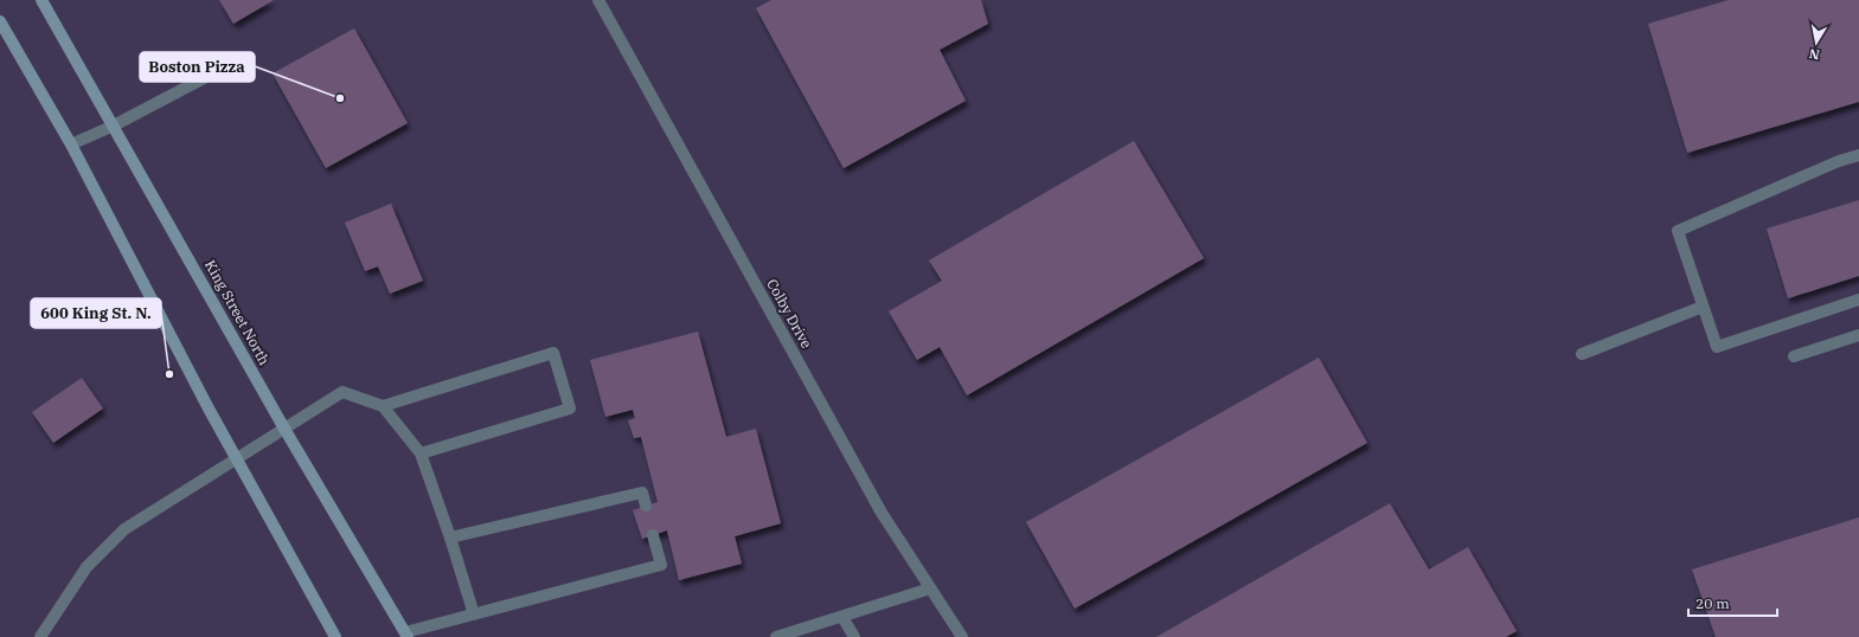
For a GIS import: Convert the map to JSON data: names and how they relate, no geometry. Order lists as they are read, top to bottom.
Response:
{
  "streets": {
    "main road": ["King Street North"],
    "street": ["Colby Drive"]
  },
  "places": ["Boston Pizza", "600 King St. N."],
  "scale_bar": "20 m",
  "north": "bottom"
}
